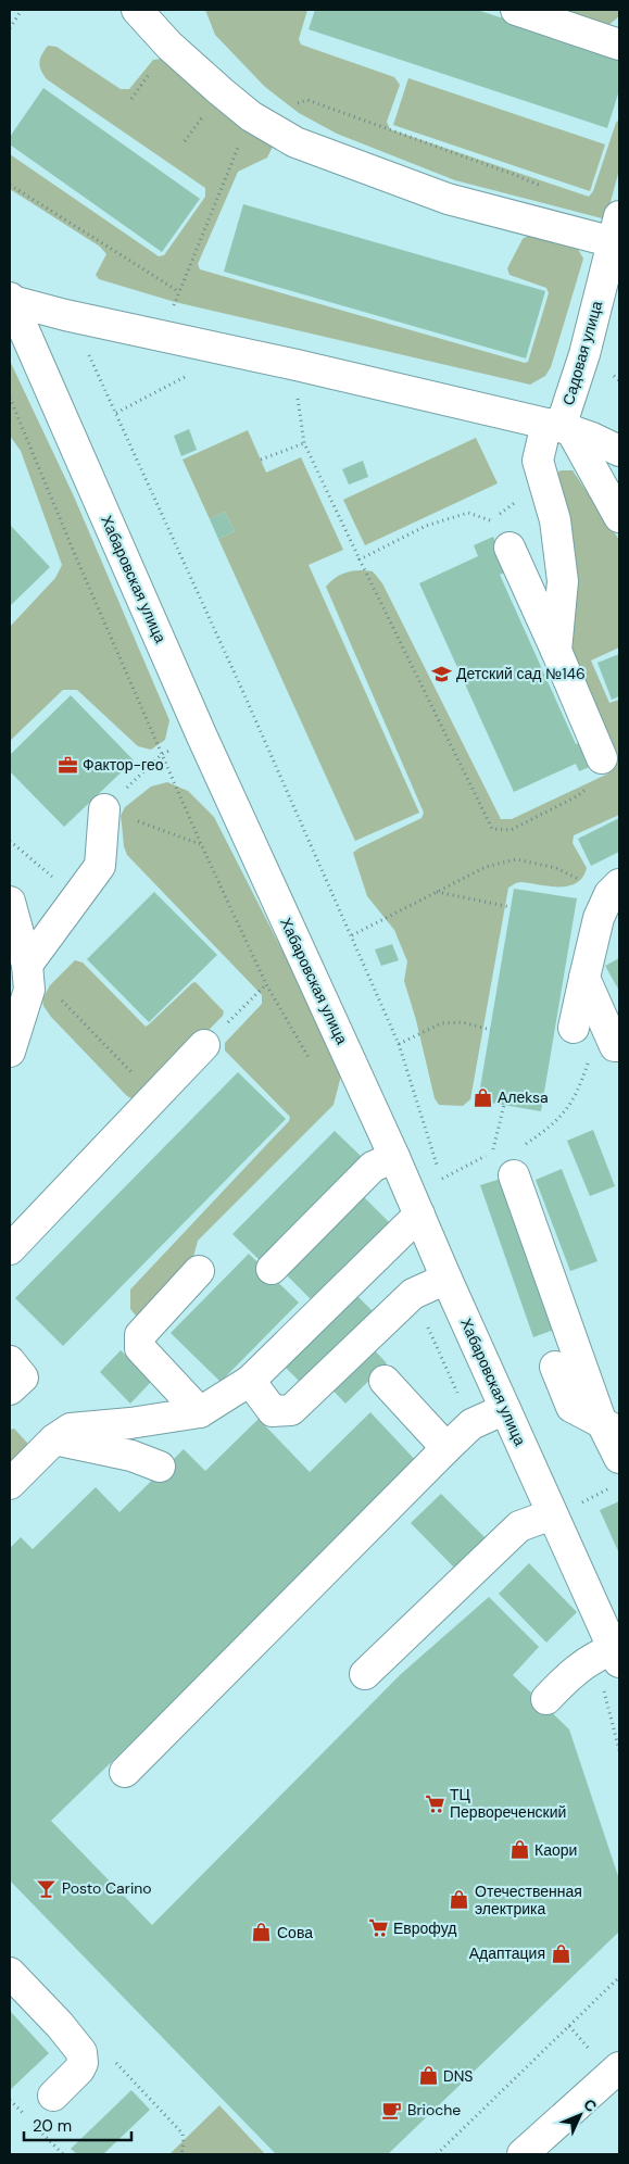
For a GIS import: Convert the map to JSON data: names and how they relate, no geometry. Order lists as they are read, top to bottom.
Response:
{
  "streets": {
    "main road": ["Садовая улица", "Хабаровская улица"]
  },
  "places": {
    "school or university": ["Детский сад №146"],
    "office": ["Фактор-гео"],
    "shop": [
      "Алеksa",
      "Каори",
      "Отечественная электрика",
      "Сова",
      "Адаптация",
      "DNS"
    ],
    "supermarket": ["ТЦ Первореченский", "Еврофуд"],
    "bar": ["Posto Carino"],
    "cafe": ["Brioche"]
  },
  "scale_bar": "20 m",
  "north": "top right"
}
